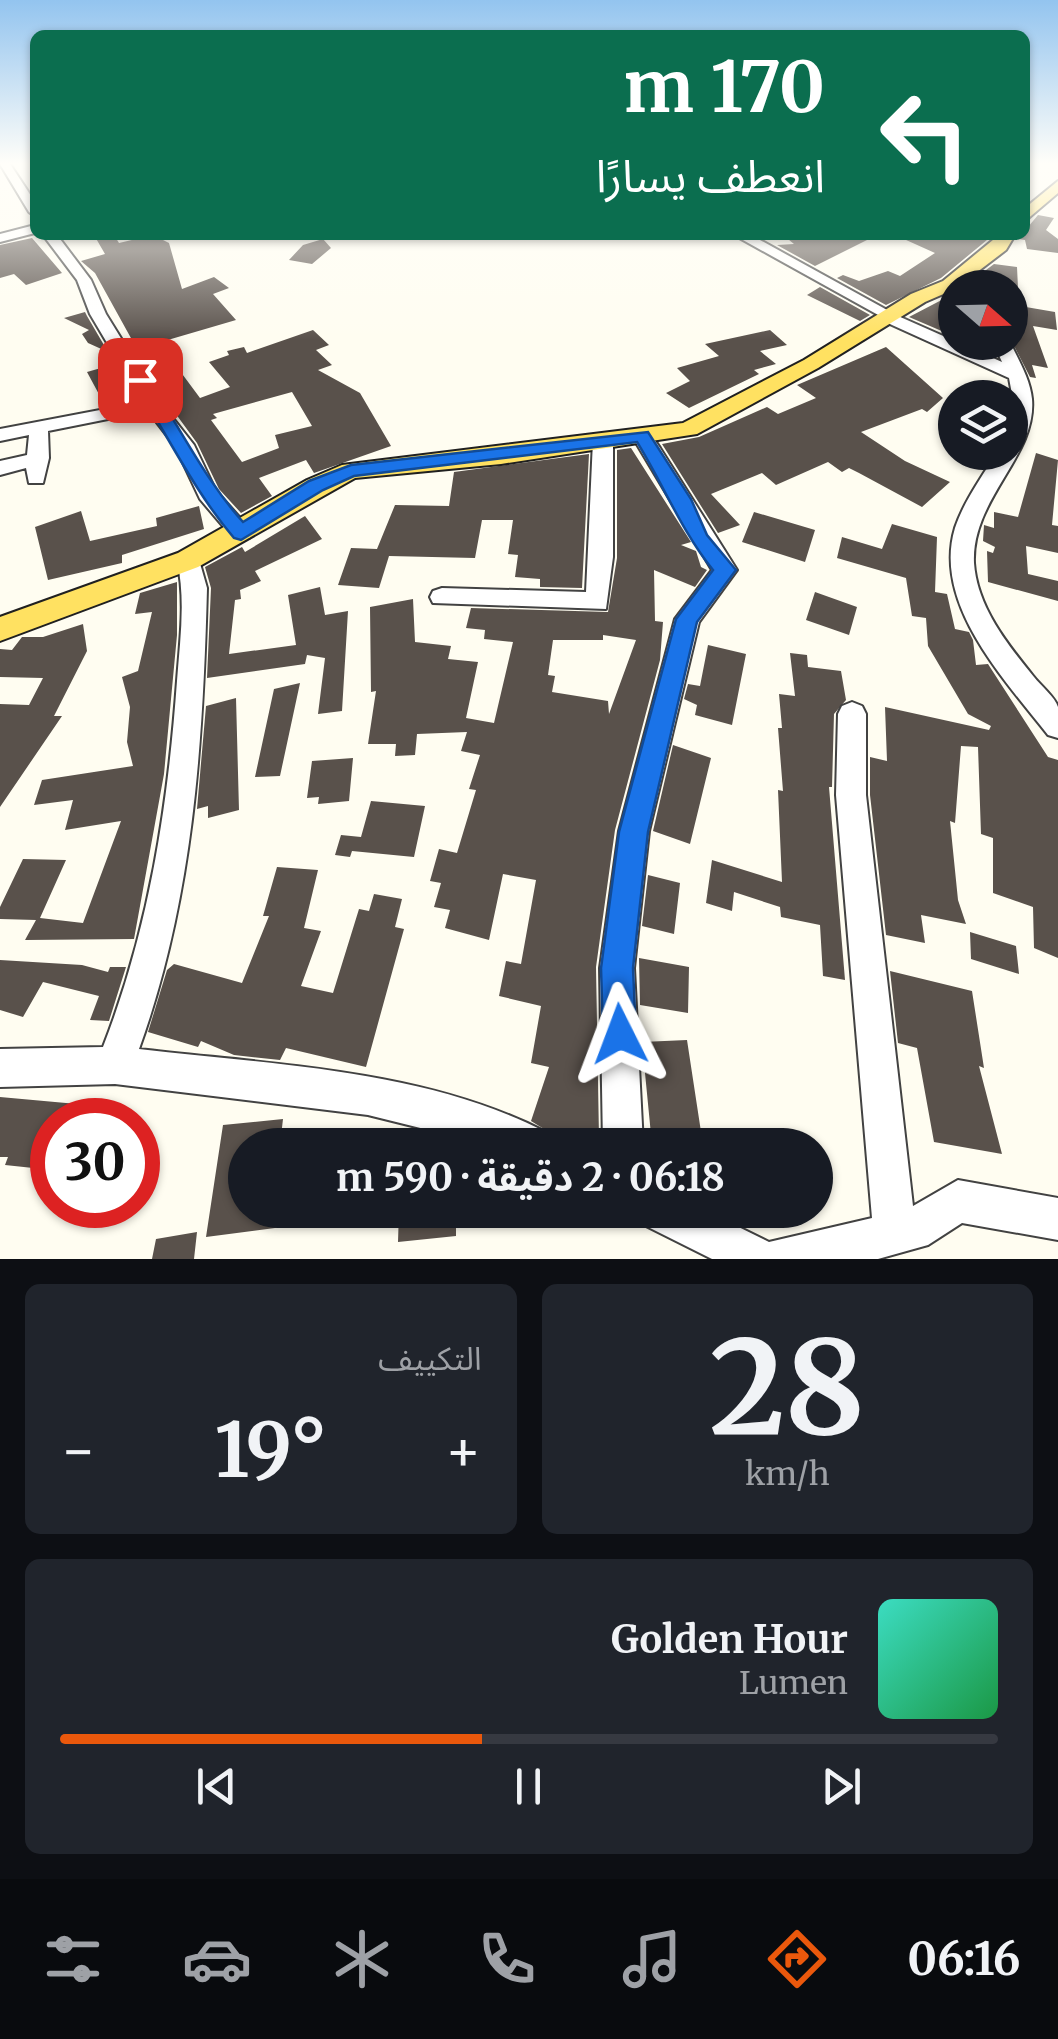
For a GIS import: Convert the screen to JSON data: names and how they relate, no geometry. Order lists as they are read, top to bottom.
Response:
{
  "north": "right",
  "page": {
    "turn": ["170 m", "انعطف يسارًا"],
    "limit": "30",
    "trip": "06:18 · 2 دقيقة · 590 m",
    "tile": [
      ["28", "km/h"],
      "التكييف"
    ],
    "heat": ["−", "19°", "+"],
    "song": ["Golden Hour", "Lumen"],
    "tabs": "06:16"
  }
}
